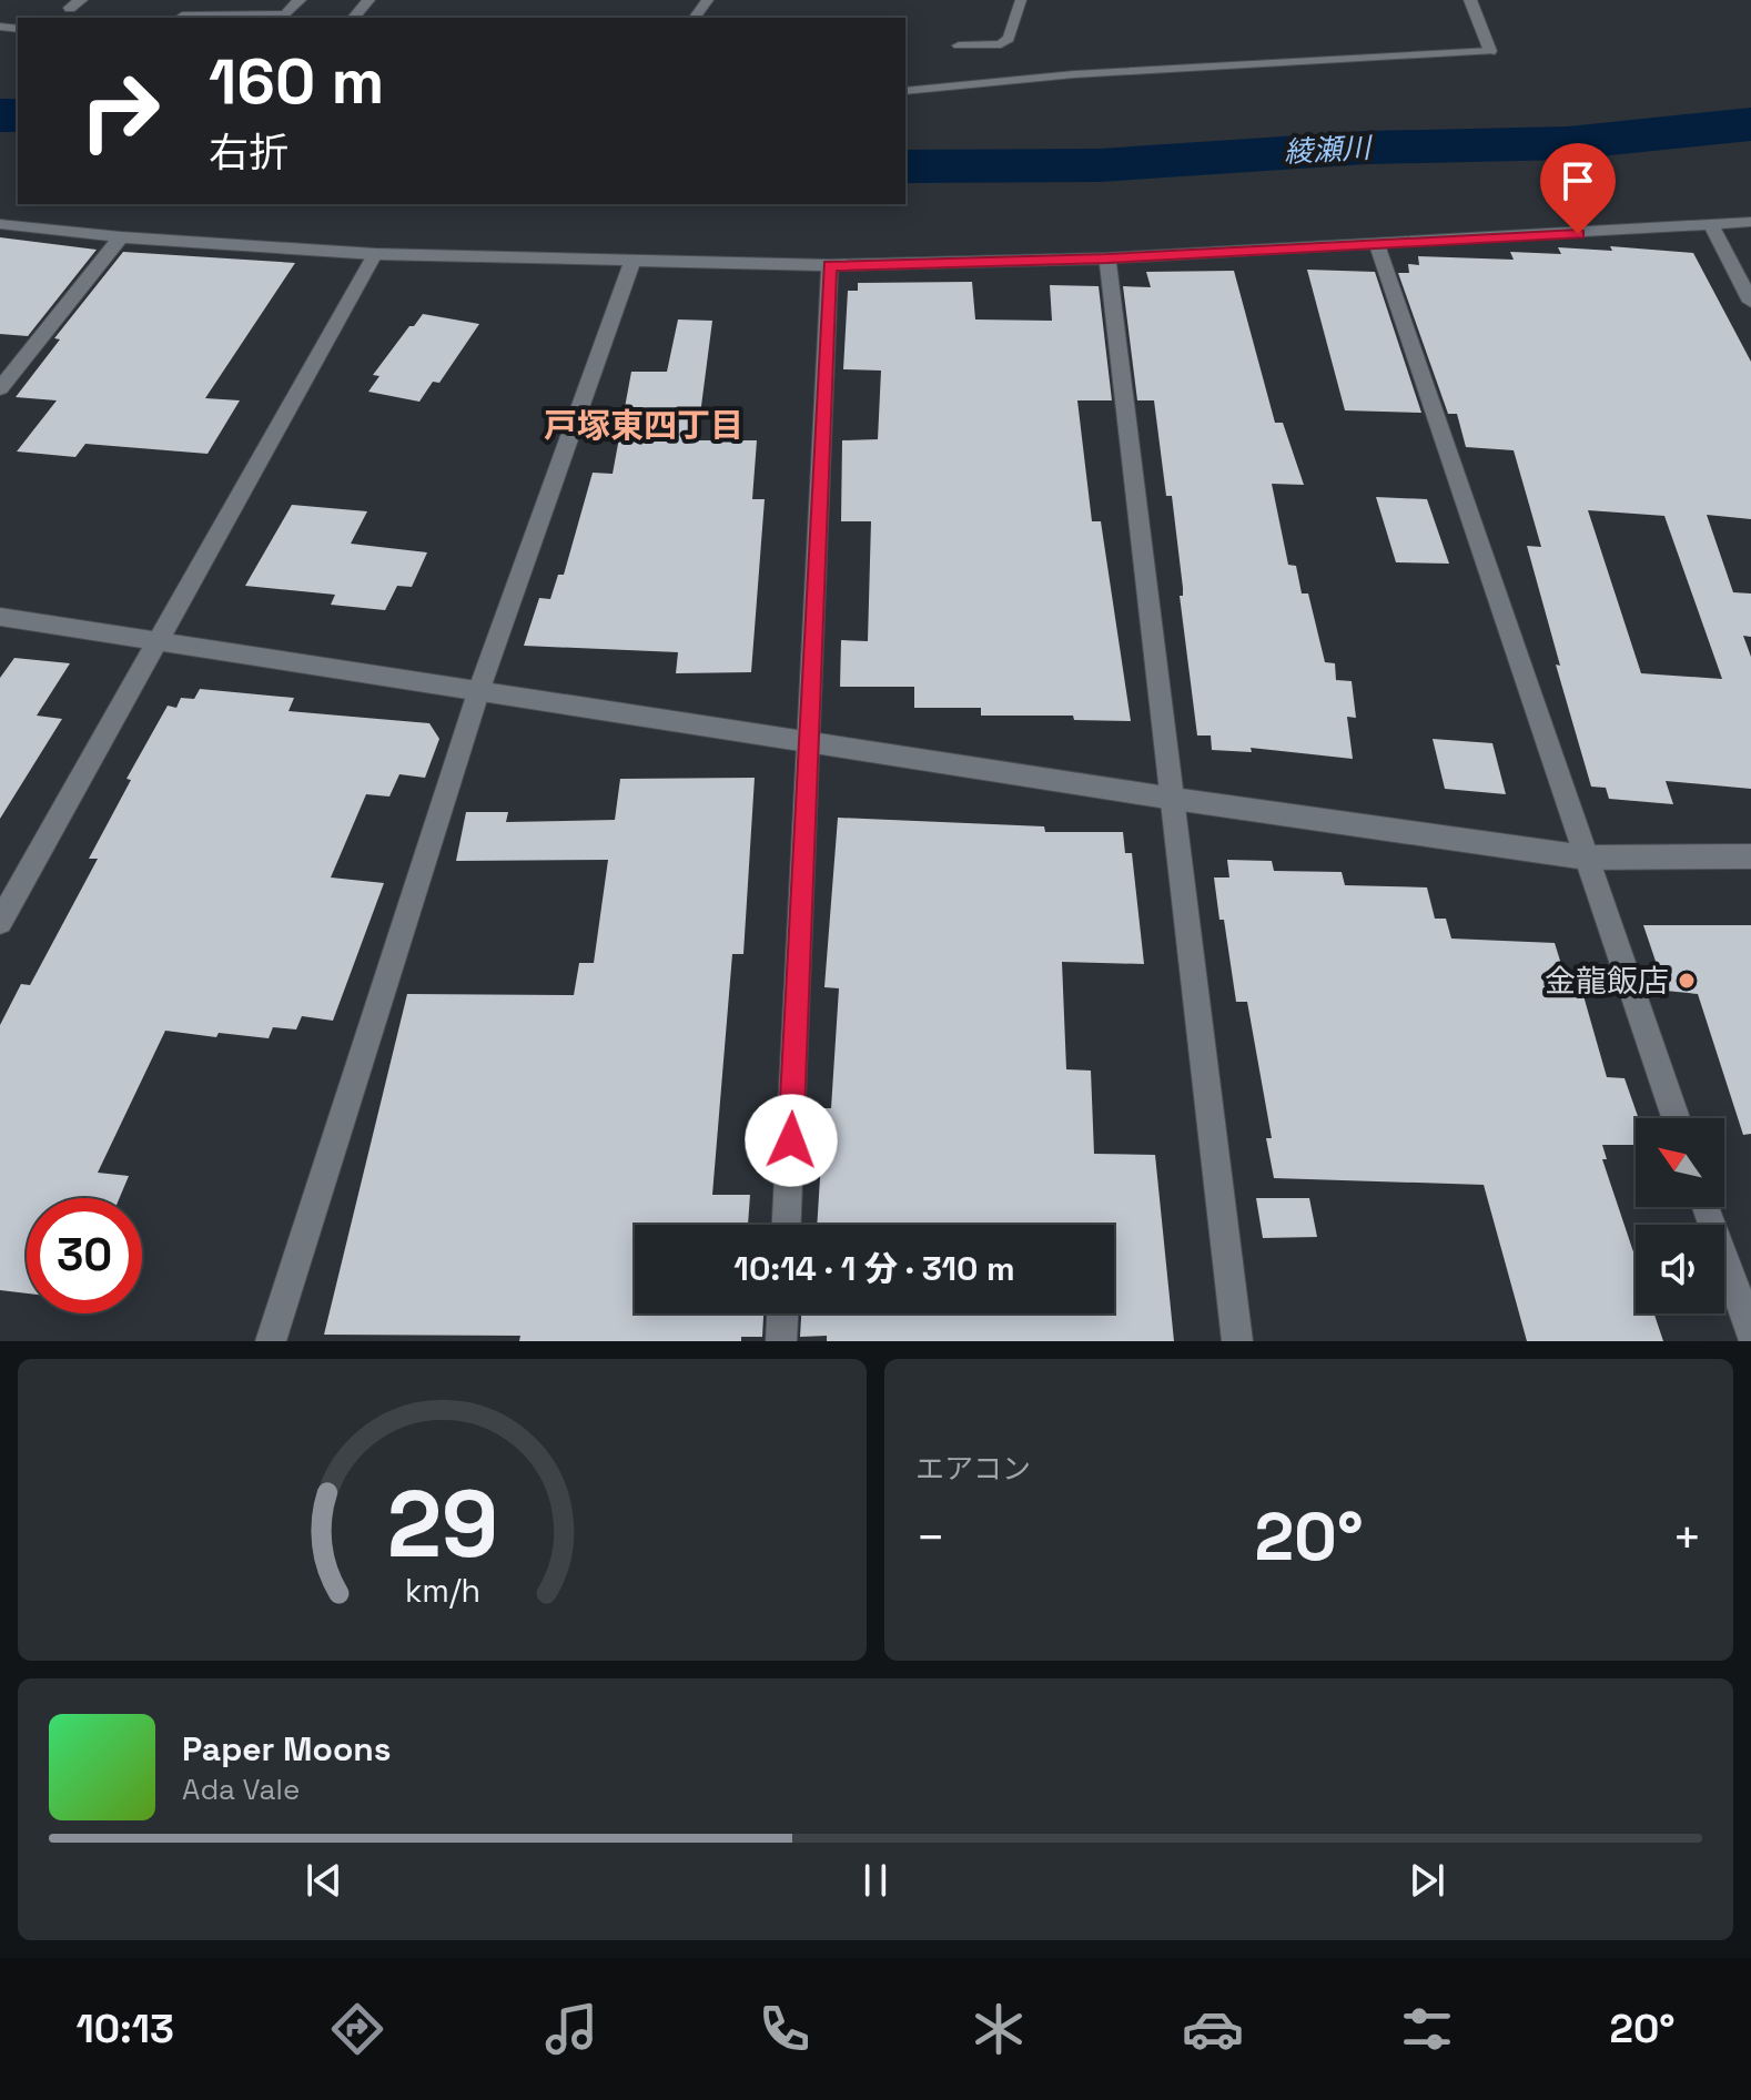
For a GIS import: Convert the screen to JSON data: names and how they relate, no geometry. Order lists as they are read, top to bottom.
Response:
{
  "districts": ["戸塚東四丁目"],
  "water": ["綾瀬川"],
  "places": ["金龍飯店"],
  "north": "top left",
  "page": {
    "turn": ["160 m", "右折"],
    "limit": "30",
    "trip": "10:14 · 1 分 · 310 m",
    "tile": "エアコン",
    "heat": ["−", "20°", "+"],
    "song": ["Paper Moons", "Ada Vale"],
    "tabs": ["10:13", "20°"],
    "gauge": ["29", "km/h"]
  }
}
